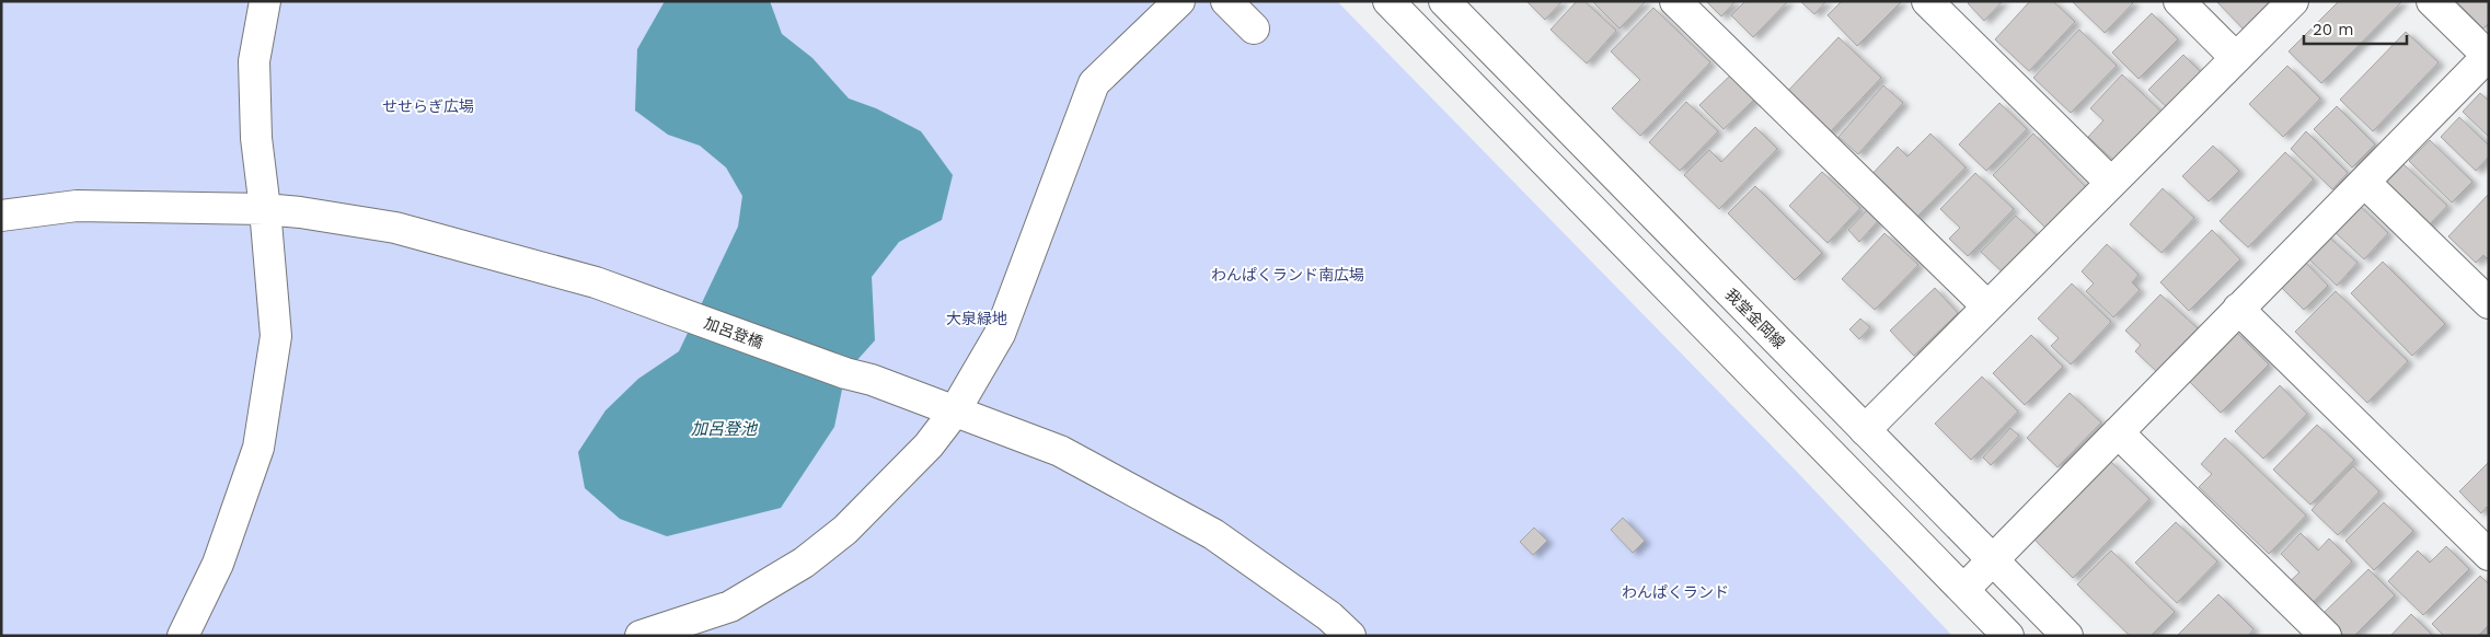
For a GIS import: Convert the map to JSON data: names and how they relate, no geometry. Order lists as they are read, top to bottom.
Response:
{
  "streets": {
    "street": ["我堂金岡線", "加呂登橋"]
  },
  "water": ["加呂登池"],
  "parks": [
    "せせらぎ広場",
    "わんぱくランド南広場",
    "大泉緑地",
    "わんぱくランド"
  ],
  "scale_bar": "20 m"
}
